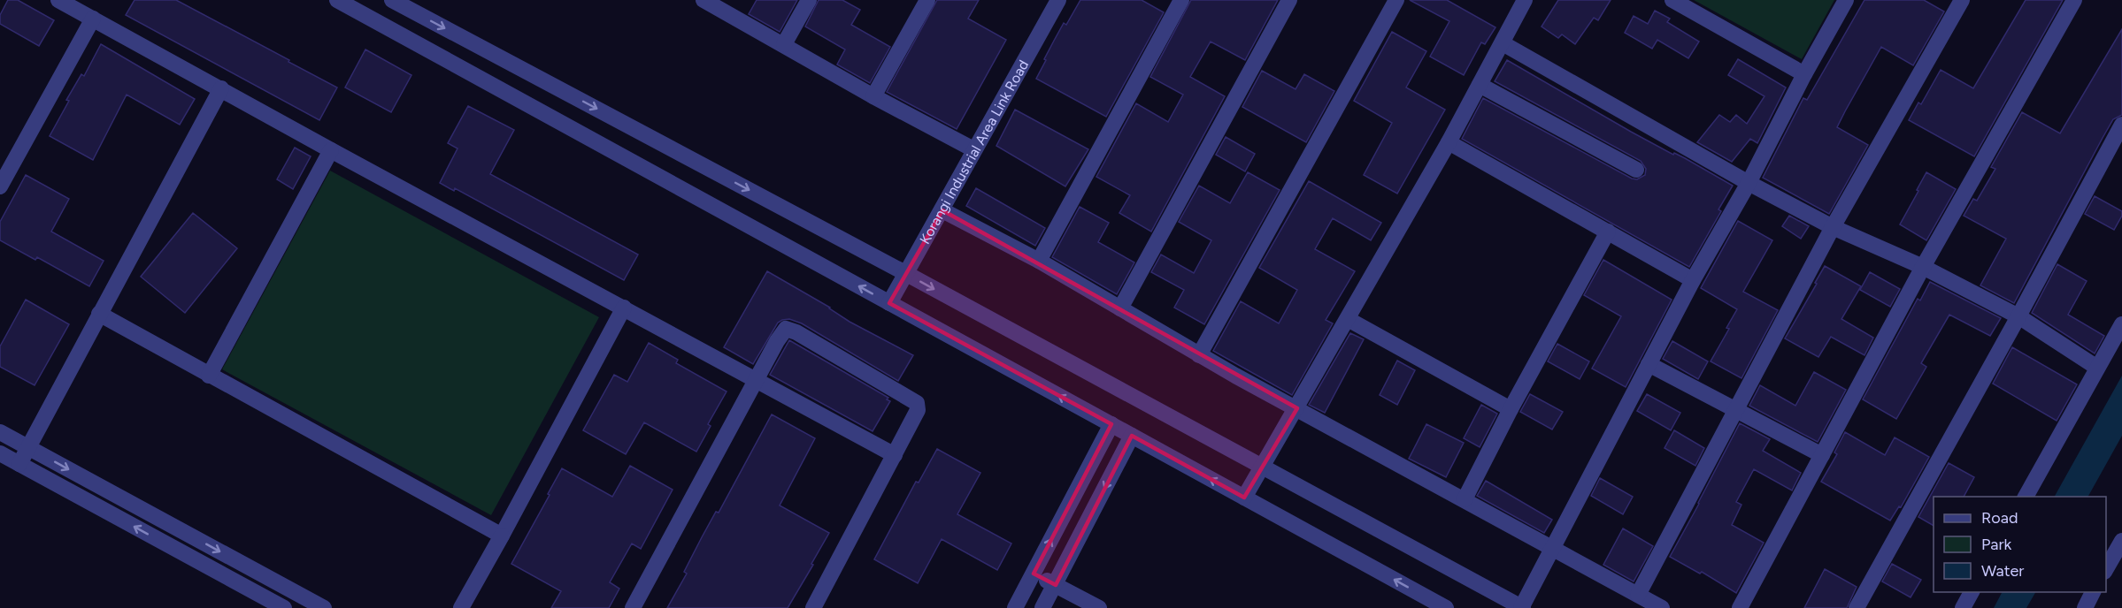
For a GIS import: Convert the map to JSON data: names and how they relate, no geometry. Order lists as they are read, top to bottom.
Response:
{
  "streets": {
    "street": ["Korangi Industrial Area Link Road"]
  },
  "legend": ["Road", "Park", "Water"]
}
